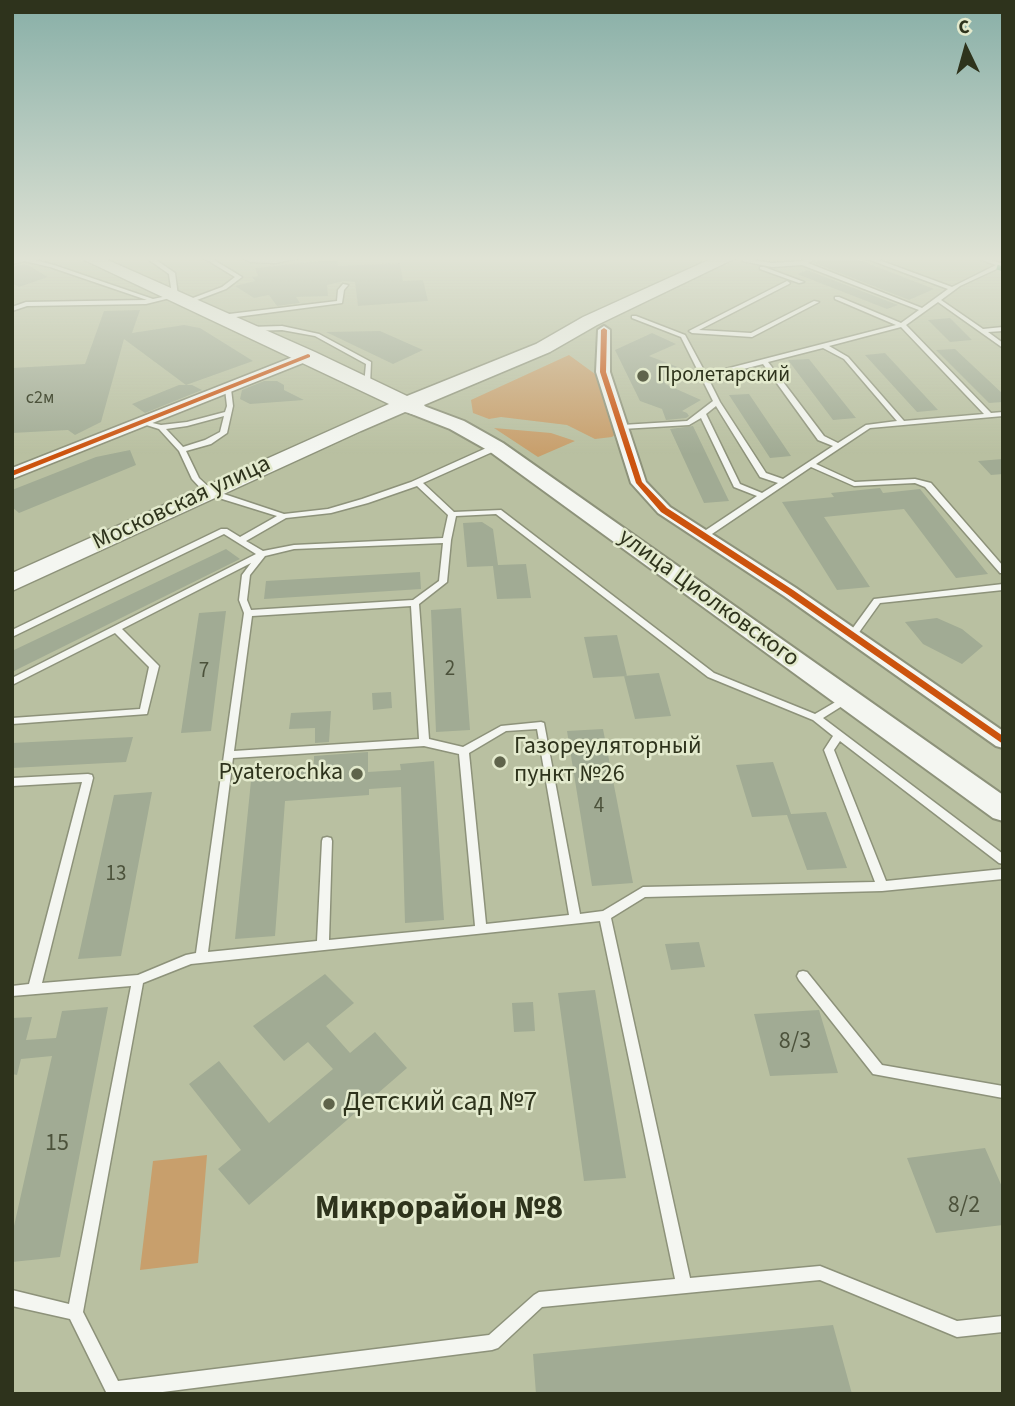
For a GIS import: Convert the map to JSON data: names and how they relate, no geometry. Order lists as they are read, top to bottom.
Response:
{
  "streets": {
    "main road": ["Московская улица", "улица Циолковского"]
  },
  "crossings": [
    ["Московская улица", "улица Циолковского"]
  ],
  "districts": ["Микрорайон №8"],
  "places": [
    "Пролетарский",
    "Газореуляторный пункт №26",
    "Pyaterochka",
    "Детский сад №7"
  ],
  "house_numbers": [
    "с2м",
    "2",
    "7",
    "4",
    "13",
    "8/3",
    "15",
    "8/2"
  ],
  "north": "top"
}
